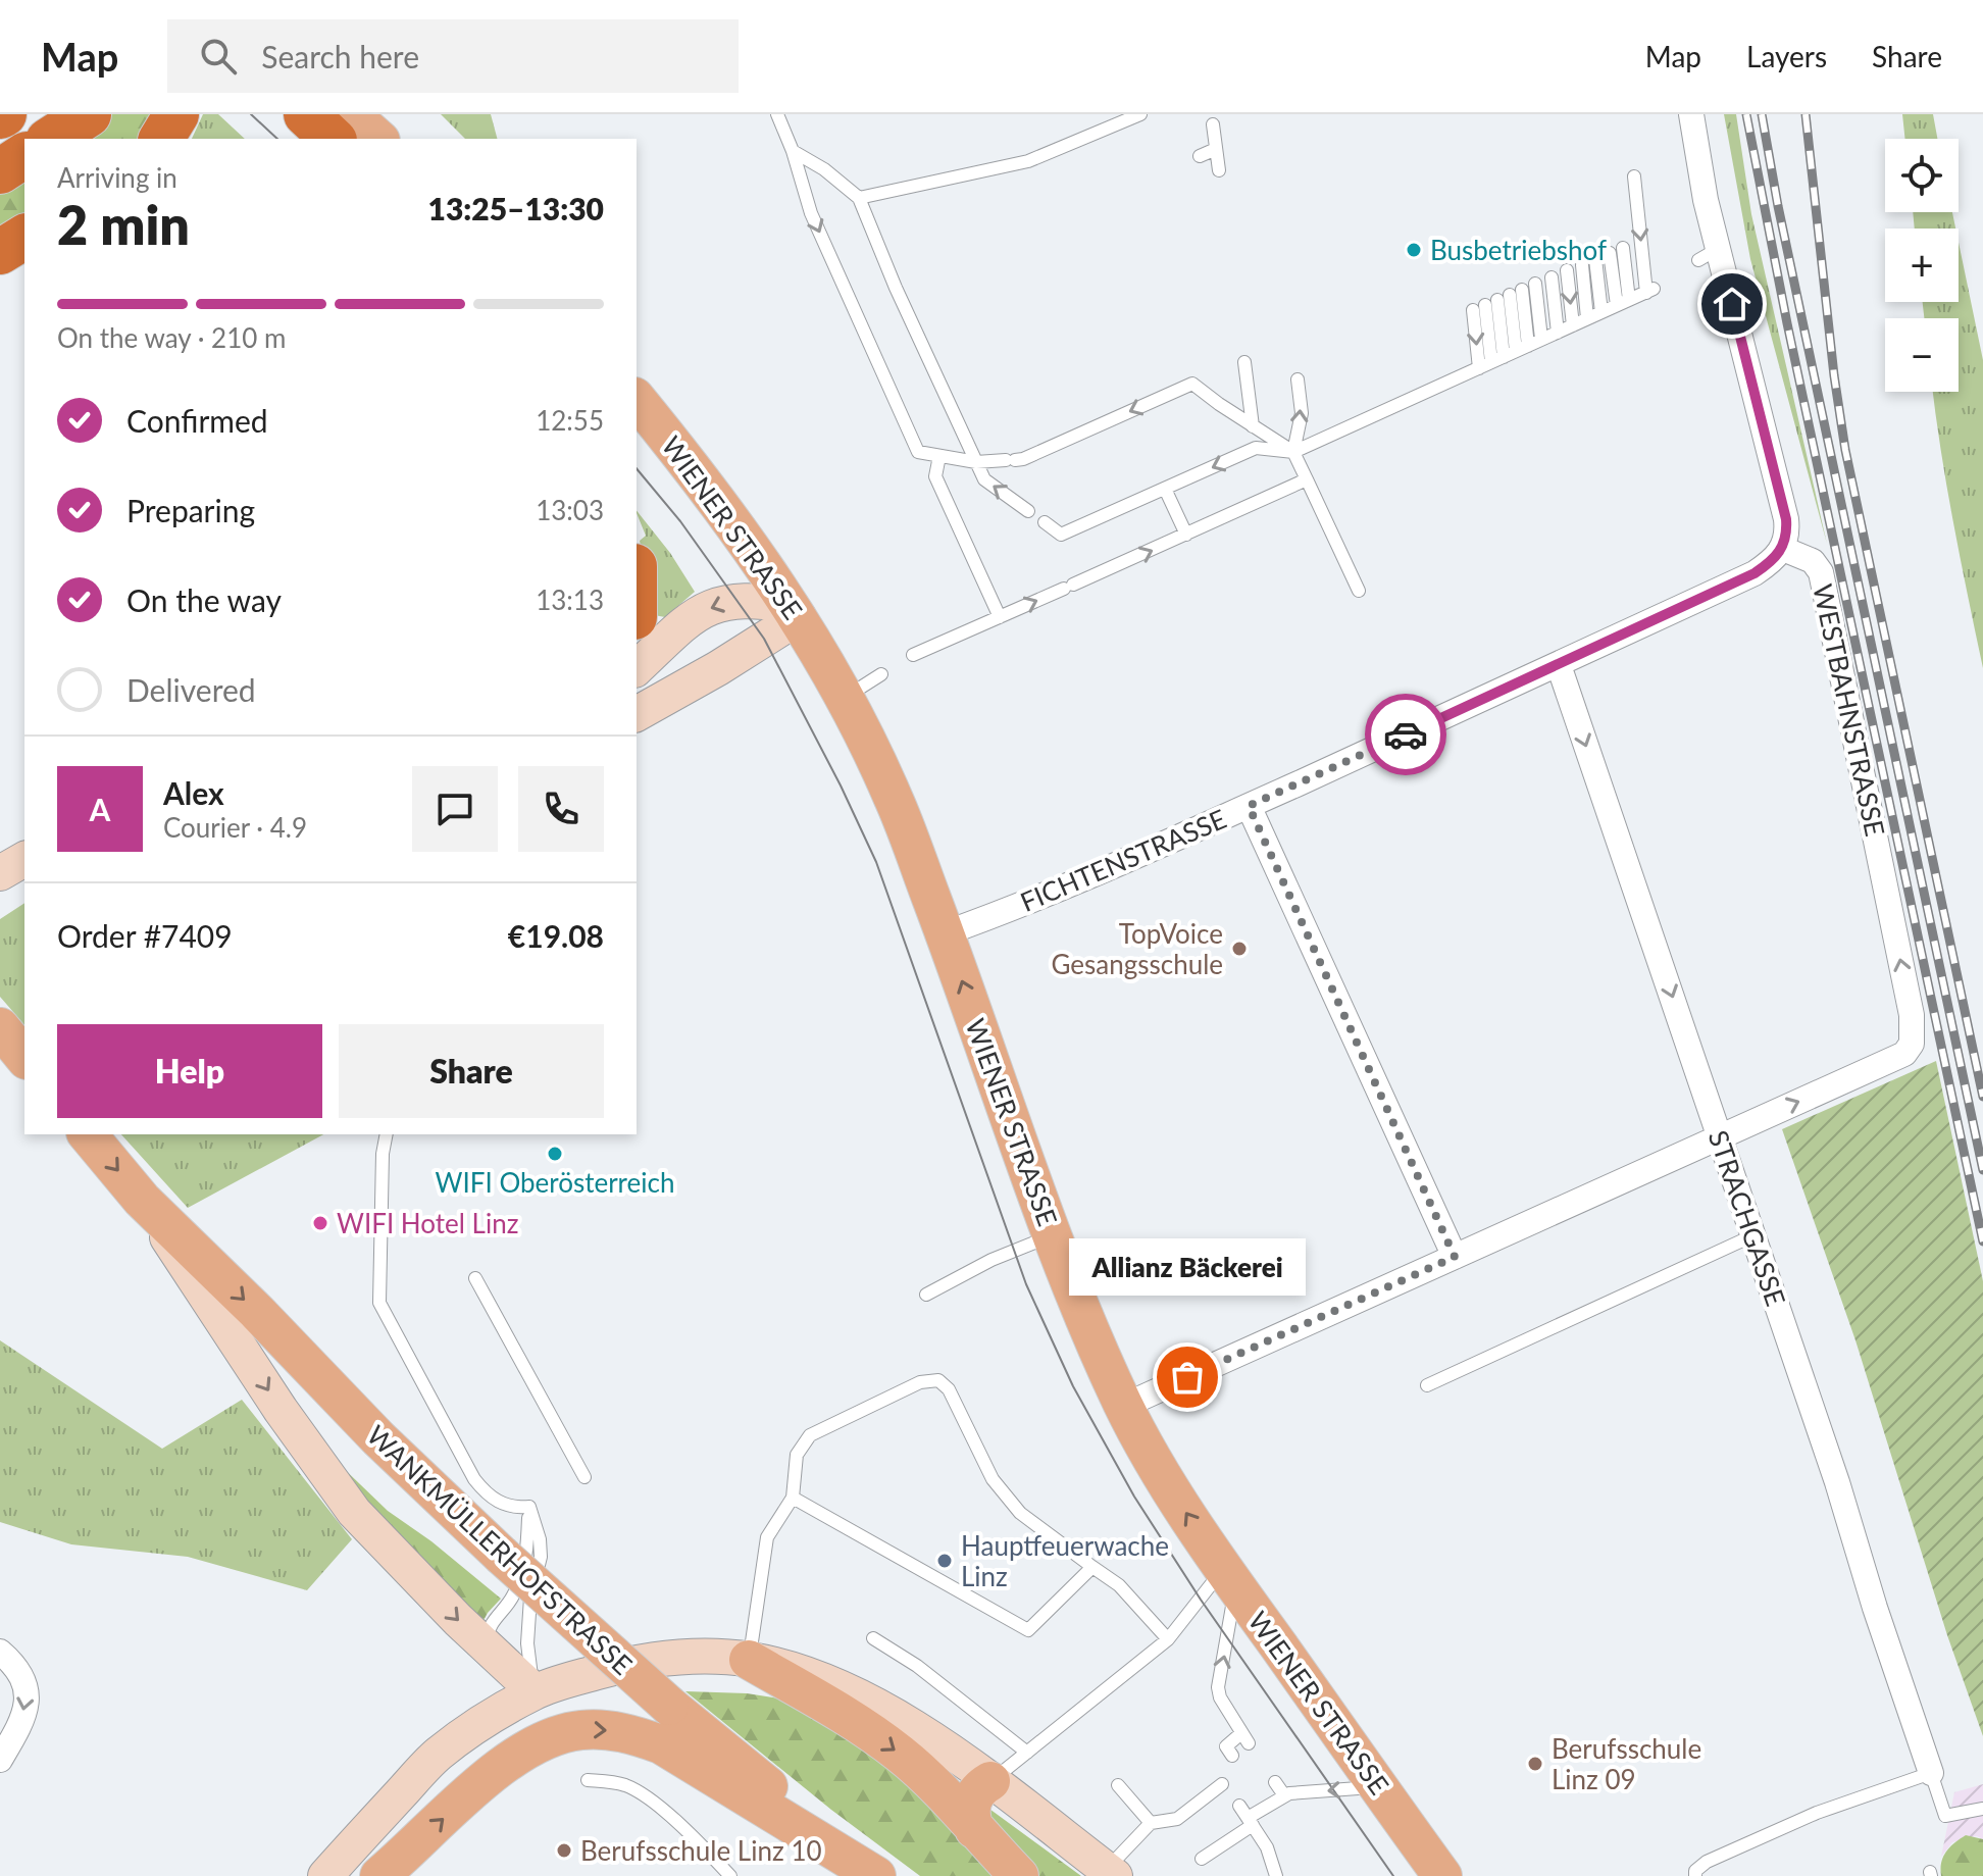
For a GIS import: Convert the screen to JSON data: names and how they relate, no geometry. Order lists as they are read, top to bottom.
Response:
{
  "streets": {
    "main road": ["WIENER STRASSE", "WANKMÜLLERHOFSTRASSE"],
    "street": ["WESTBAHNSTRASSE", "FICHTENSTRASSE", "STRACHGASSE"]
  },
  "crossings": [
    ["WIENER STRASSE", "FICHTENSTRASSE"],
    ["WESTBAHNSTRASSE", "FICHTENSTRASSE"],
    ["WESTBAHNSTRASSE", "STRACHGASSE"],
    ["FICHTENSTRASSE", "STRACHGASSE"]
  ],
  "one_way": ["STRACHGASSE"],
  "places": [
    "Busbetriebshof",
    "TopVoice Gesangsschule",
    "WIFI Oberösterreich",
    "WIFI Hotel Linz",
    "Allianz Bäckerei",
    "Hauptfeuerwache Linz",
    "Berufsschule Linz 09",
    "Berufsschule Linz 10"
  ],
  "page": {
    "header": "Map",
    "search": "Search here",
    "nav": ["Map", "Layers", "Share"],
    "map_buttons": ["+", "−"],
    "heading": ["2 min", "Arriving in", "13:25–13:30"],
    "panel": [
      "Alex",
      "Courier · 4.9",
      "Order #7409",
      "€19.08"
    ],
    "bar": "On the way · 210 m",
    "list": [
      ["Confirmed", "12:55"],
      ["Preparing", "13:03"],
      ["On the way", "13:13"],
      "Delivered"
    ],
    "round": "A",
    "buttons": ["Help", "Share"],
    "bubble": "Allianz Bäckerei"
  }
}
